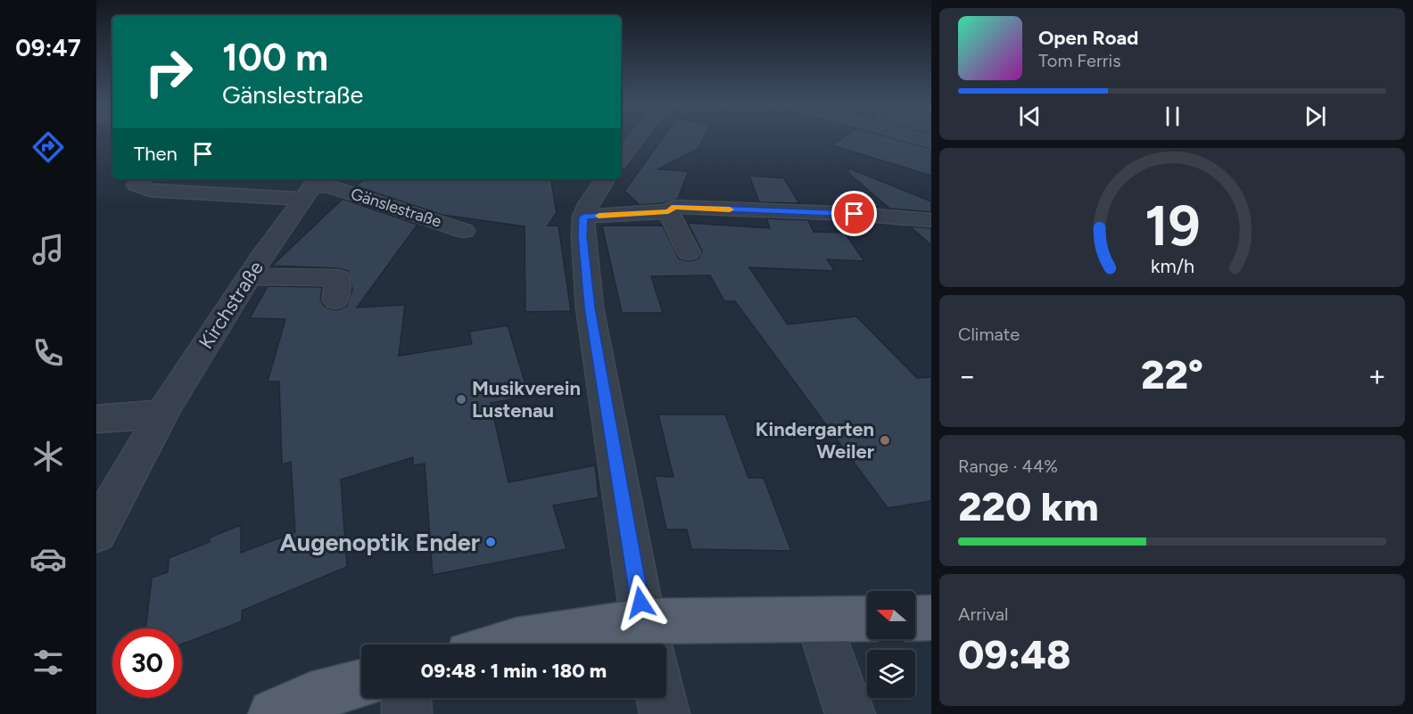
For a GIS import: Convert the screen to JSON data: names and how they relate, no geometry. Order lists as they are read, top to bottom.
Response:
{
  "streets": {
    "street": ["Gänslestraße", "Kirchstraße"]
  },
  "crossings": [
    ["Gänslestraße", "Kirchstraße"]
  ],
  "places": ["Musikverein Lustenau", "Kindergarten Weiler", "Augenoptik Ender"],
  "north": "left",
  "page": {
    "tabs": "09:47",
    "turn": ["100 m", "Gänslestraße"],
    "song": ["Open Road", "Tom Ferris"],
    "then": "Then",
    "tile": [
      "Climate",
      ["Range · 44%", "220 km"],
      ["Arrival", "09:48"]
    ],
    "heat": ["−", "22°", "+"],
    "limit": "30",
    "trip": "09:48 · 1 min · 180 m",
    "gauge": ["19", "km/h"]
  }
}
